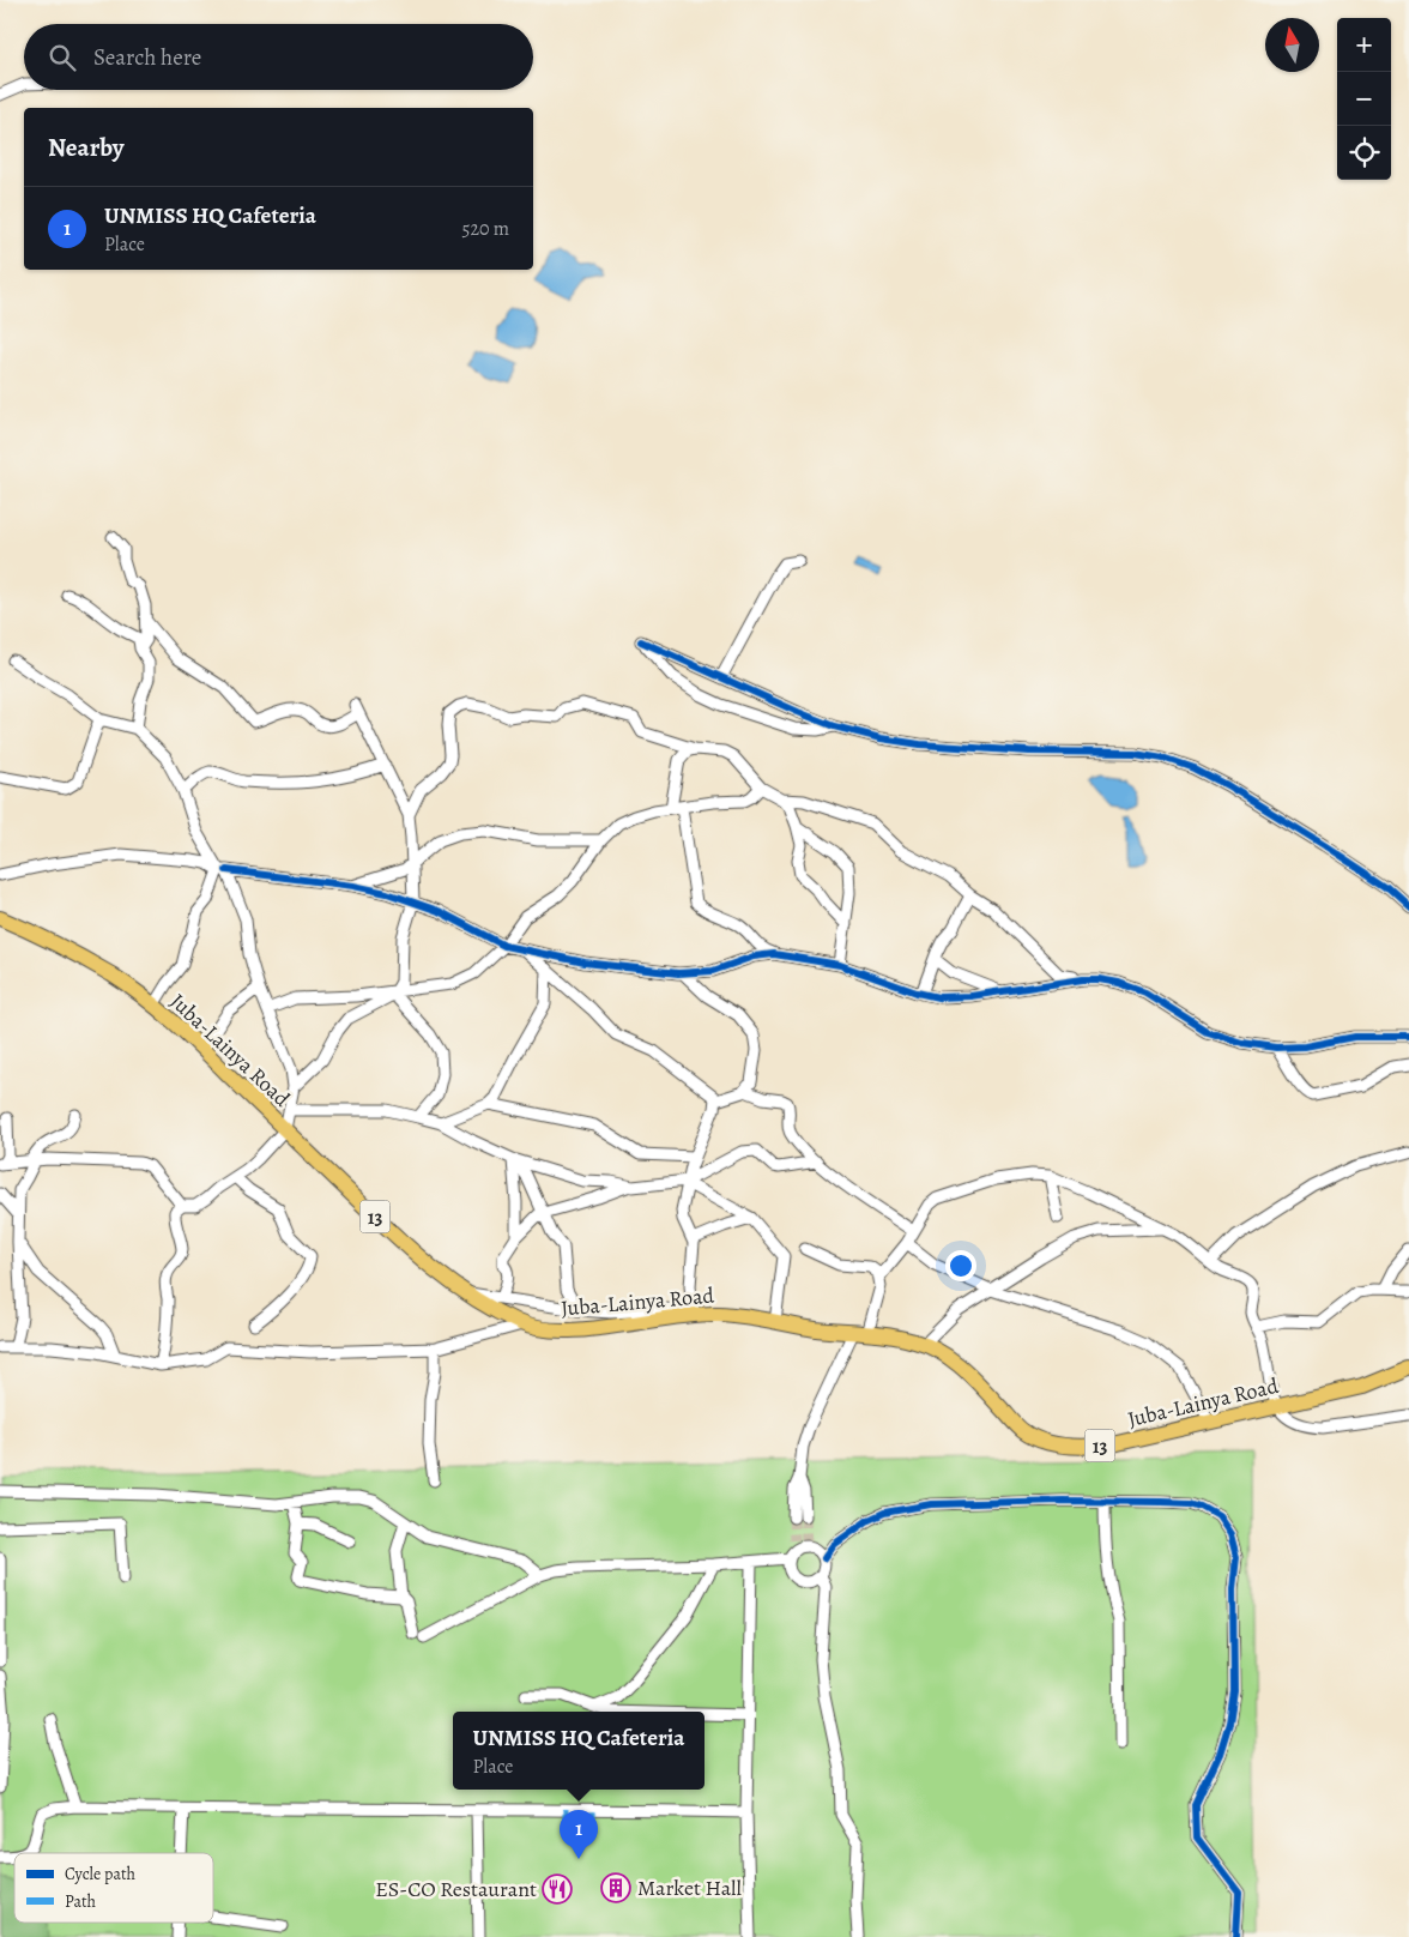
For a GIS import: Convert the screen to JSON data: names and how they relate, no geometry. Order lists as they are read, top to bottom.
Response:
{
  "streets": {
    "main road": ["Juba-Lainya Road", "13"]
  },
  "places": {
    "building": ["Market Hall"],
    "restaurant": ["ES-CO Restaurant"]
  },
  "legend": ["Cycle path", "Path"],
  "north": "top",
  "page": {
    "map_buttons": ["+", "−"],
    "search": "Search here",
    "heading": "Nearby",
    "list": [
      {
        "mark": "1",
        "name": "UNMISS HQ Cafeteria",
        "note": "Place",
        "value": "520 m"
      }
    ],
    "popup": ["UNMISS HQ Cafeteria", "Place"],
    "pins": "1"
  }
}
